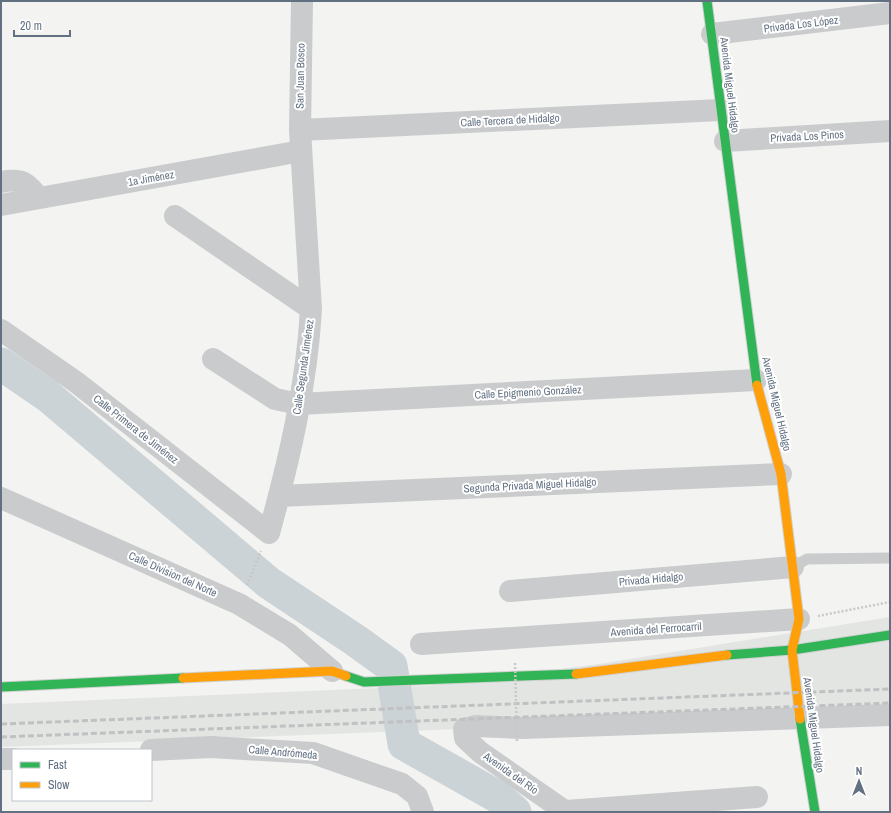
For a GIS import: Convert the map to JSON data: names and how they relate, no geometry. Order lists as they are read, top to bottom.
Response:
{
  "streets": {
    "street": [
      "Privada Los López",
      "San Juan Bosco",
      "Avenida Miguel Hidalgo",
      "Calle Tercera de Hidalgo",
      "Privada Los Pinos",
      "1a Jiménez",
      "Calle Segunda Jiménez",
      "Calle Epigmenio González",
      "Calle Primera de Jiménez",
      "Segunda Privada Miguel Hidalgo",
      "Calle Division del Norte",
      "Privada Hidalgo",
      "Avenida del Ferrocarril",
      "Calle Andrómeda",
      "Avenida del Río"
    ]
  },
  "crossings": [
    ["Privada Los López", "Avenida Miguel Hidalgo"],
    ["San Juan Bosco", "Calle Tercera de Hidalgo"],
    ["San Juan Bosco", "1a Jiménez"],
    ["San Juan Bosco", "Calle Segunda Jiménez"],
    ["Avenida Miguel Hidalgo", "Calle Tercera de Hidalgo"],
    ["Avenida Miguel Hidalgo", "Privada Los Pinos"],
    ["Avenida Miguel Hidalgo", "Calle Epigmenio González"],
    ["Avenida Miguel Hidalgo", "Segunda Privada Miguel Hidalgo"],
    ["Avenida Miguel Hidalgo", "Privada Hidalgo"],
    ["Avenida Miguel Hidalgo", "Avenida del Ferrocarril"],
    ["Avenida Miguel Hidalgo", "Avenida del Río"],
    ["Calle Tercera de Hidalgo", "1a Jiménez"],
    ["Calle Tercera de Hidalgo", "Calle Segunda Jiménez"],
    ["1a Jiménez", "Calle Segunda Jiménez"],
    ["Calle Segunda Jiménez", "Calle Epigmenio González"],
    ["Calle Segunda Jiménez", "Calle Primera de Jiménez"],
    ["Calle Segunda Jiménez", "Segunda Privada Miguel Hidalgo"]
  ],
  "legend": ["Fast", "Slow"],
  "scale_bar": "20 m",
  "north": "top"
}
